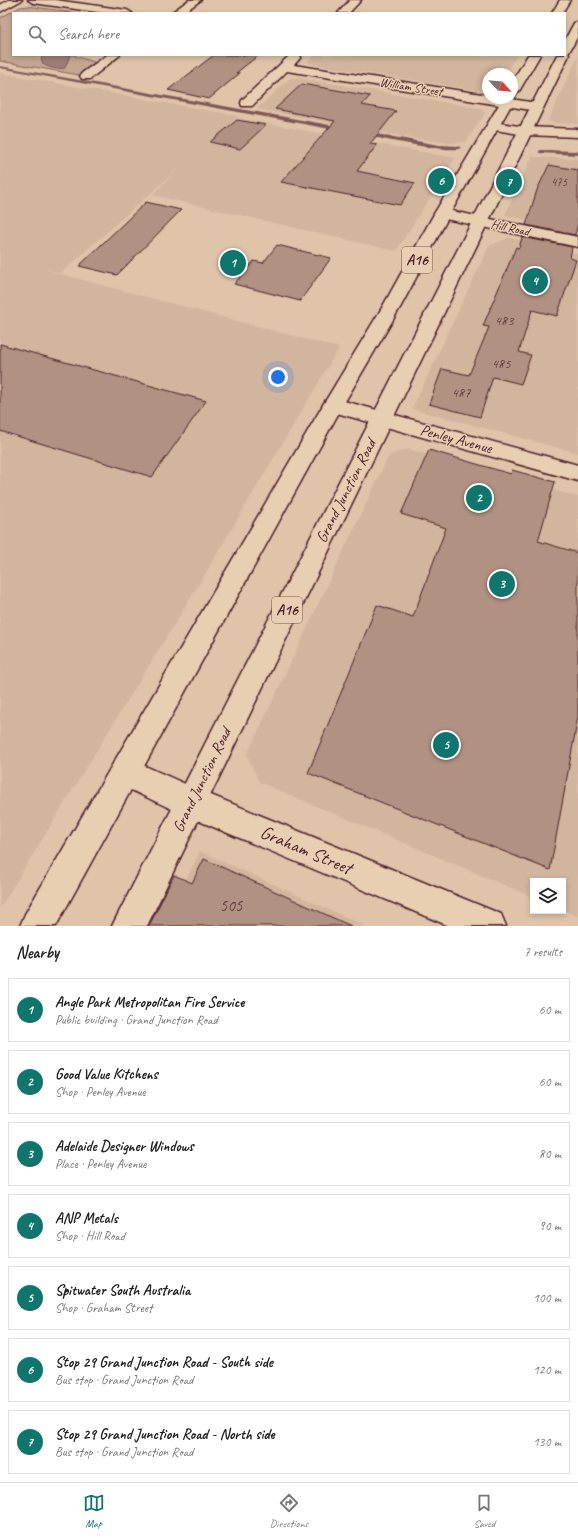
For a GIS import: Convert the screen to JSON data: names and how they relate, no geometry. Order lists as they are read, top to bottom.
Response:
{
  "streets": {
    "main road": [
      "William Street",
      "Hill Road",
      "A16",
      "Penley Avenue",
      "Grand Junction Road",
      "Graham Street"
    ]
  },
  "crossings": [
    ["William Street", "Grand Junction Road"],
    ["Hill Road", "A16"],
    ["Hill Road", "Grand Junction Road"],
    ["A16", "Penley Avenue"],
    ["A16", "Graham Street"],
    ["Penley Avenue", "Grand Junction Road"],
    ["Grand Junction Road", "Graham Street"]
  ],
  "house_numbers": [
    "475",
    "483",
    "485",
    "487",
    "505"
  ],
  "north": "bottom right",
  "page": {
    "search": "Search here",
    "pins": [
      "6",
      "7",
      "1",
      "4",
      "2",
      "3",
      "5"
    ],
    "heading": ["Nearby", "7 results"],
    "list": [
      {
        "mark": "1",
        "name": "Angle Park Metropolitan Fire Service",
        "note": "Public building · Grand Junction Road",
        "value": "60 m"
      },
      {
        "mark": "2",
        "name": "Good Value Kitchens",
        "note": "Shop · Penley Avenue",
        "value": "60 m"
      },
      {
        "mark": "3",
        "name": "Adelaide Designer Windows",
        "note": "Place · Penley Avenue",
        "value": "80 m"
      },
      {
        "mark": "4",
        "name": "ANP Metals",
        "note": "Shop · Hill Road",
        "value": "90 m"
      },
      {
        "mark": "5",
        "name": "Spitwater South Australia",
        "note": "Shop · Graham Street",
        "value": "100 m"
      },
      {
        "mark": "6",
        "name": "Stop 29 Grand Junction Road - South side",
        "note": "Bus stop · Grand Junction Road",
        "value": "120 m"
      },
      {
        "mark": "7",
        "name": "Stop 29 Grand Junction Road - North side",
        "note": "Bus stop · Grand Junction Road",
        "value": "130 m"
      }
    ],
    "nav": ["Map", "Directions", "Saved"]
  }
}
